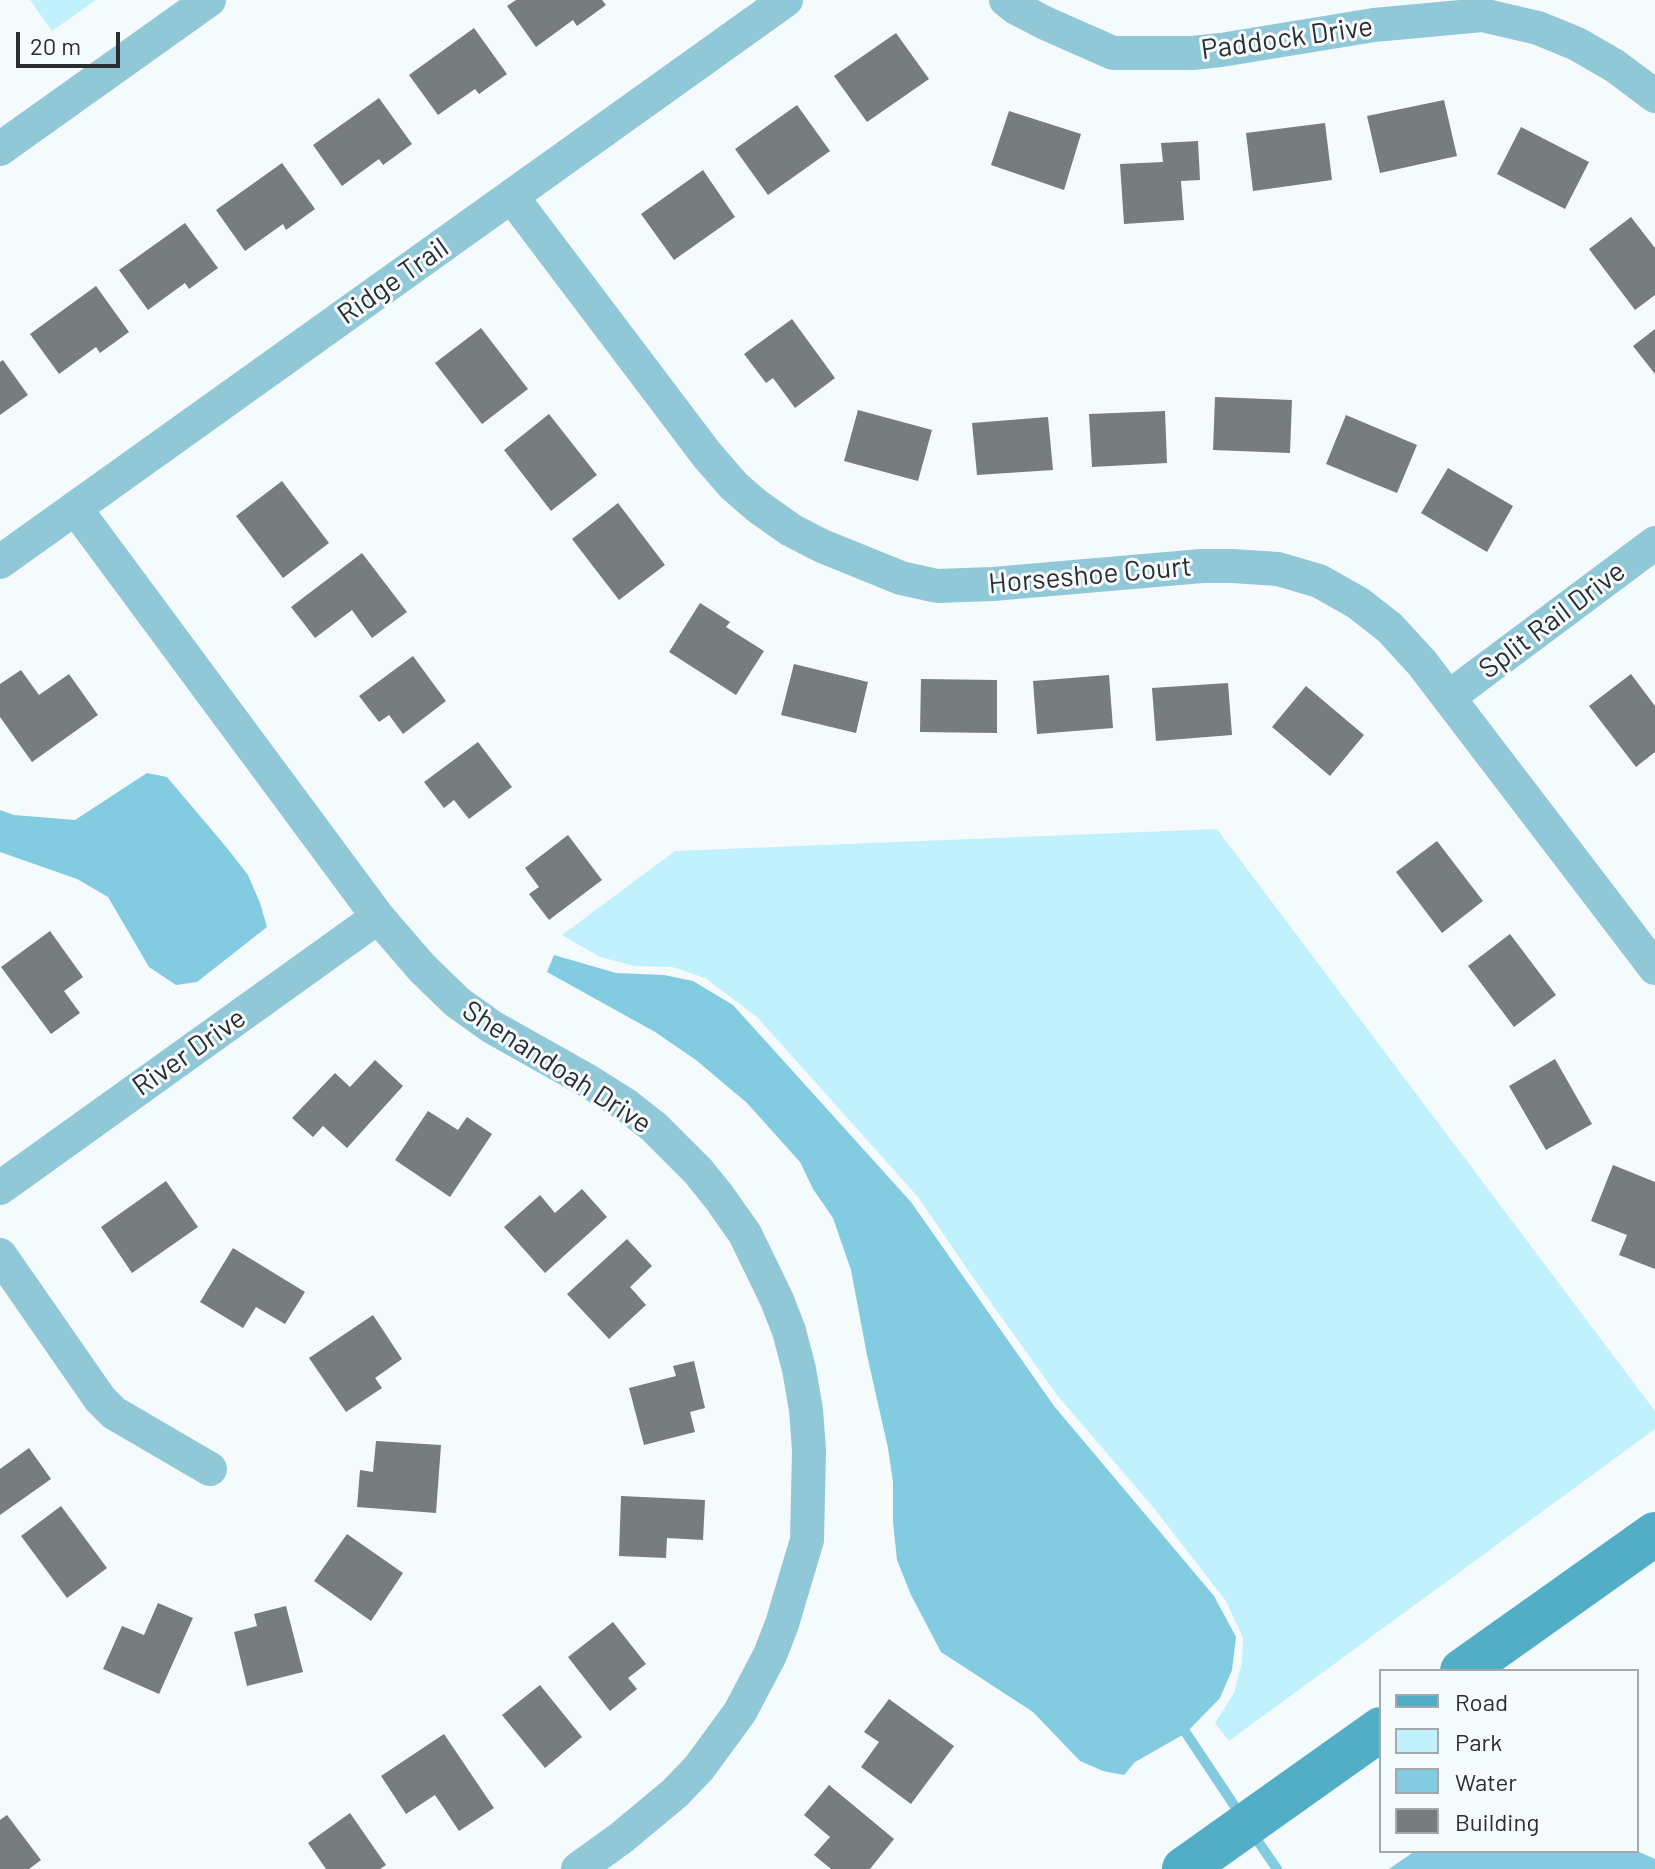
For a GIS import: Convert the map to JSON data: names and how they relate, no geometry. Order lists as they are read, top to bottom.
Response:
{
  "streets": {
    "street": [
      "Paddock Drive",
      "Ridge Trail",
      "Horseshoe Court",
      "Split Rail Drive",
      "River Drive",
      "Shenandoah Drive"
    ]
  },
  "crossings": [
    ["Ridge Trail", "Horseshoe Court"],
    ["Ridge Trail", "Shenandoah Drive"],
    ["Horseshoe Court", "Split Rail Drive"],
    ["River Drive", "Shenandoah Drive"]
  ],
  "legend": [
    "Road",
    "Park",
    "Water",
    "Building"
  ],
  "scale_bar": "20 m"
}
